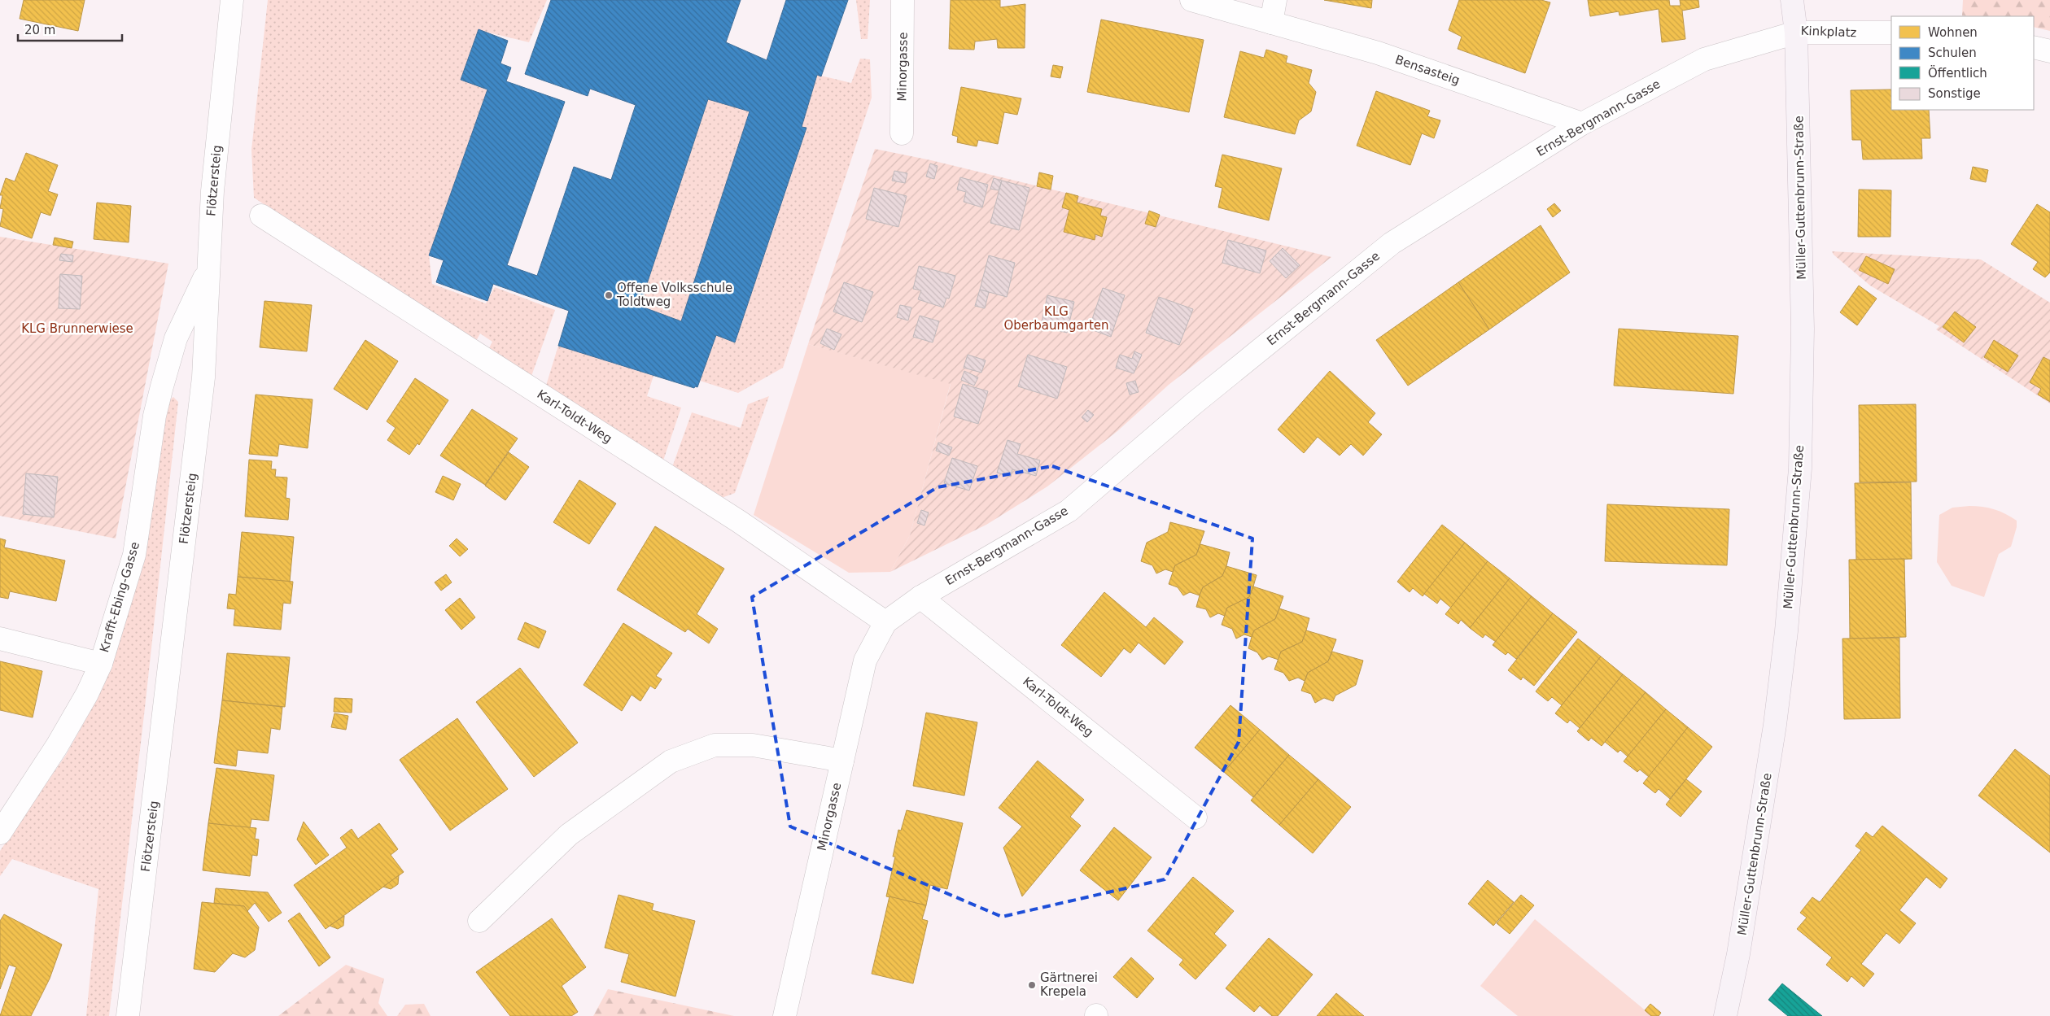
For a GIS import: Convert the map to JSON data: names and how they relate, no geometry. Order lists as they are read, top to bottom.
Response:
{
  "streets": {
    "main road": ["Kinkplatz", "Müller-Guttenbrunn-Straße"],
    "street": [
      "Minorgasse",
      "Bensasteig",
      "Ernst-Bergmann-Gasse",
      "Flötzersteig",
      "Karl-Toldt-Weg",
      "Krafft-Ebing-Gasse"
    ]
  },
  "crossings": [
    ["Kinkplatz", "Ernst-Bergmann-Gasse"],
    ["Kinkplatz", "Müller-Guttenbrunn-Straße"],
    ["Minorgasse", "Ernst-Bergmann-Gasse"],
    ["Minorgasse", "Karl-Toldt-Weg"],
    ["Bensasteig", "Ernst-Bergmann-Gasse"],
    ["Ernst-Bergmann-Gasse", "Müller-Guttenbrunn-Straße"],
    ["Ernst-Bergmann-Gasse", "Karl-Toldt-Weg"],
    ["Flötzersteig", "Krafft-Ebing-Gasse"]
  ],
  "parks": ["KLG Oberbaumgarten", "KLG Brunnerwiese"],
  "places": ["Offene Volksschule Toldtweg", "Gärtnerei Krepela"],
  "legend": [
    "Wohnen",
    "Schulen",
    "Öffentlich",
    "Sonstige"
  ],
  "scale_bar": "20 m"
}
